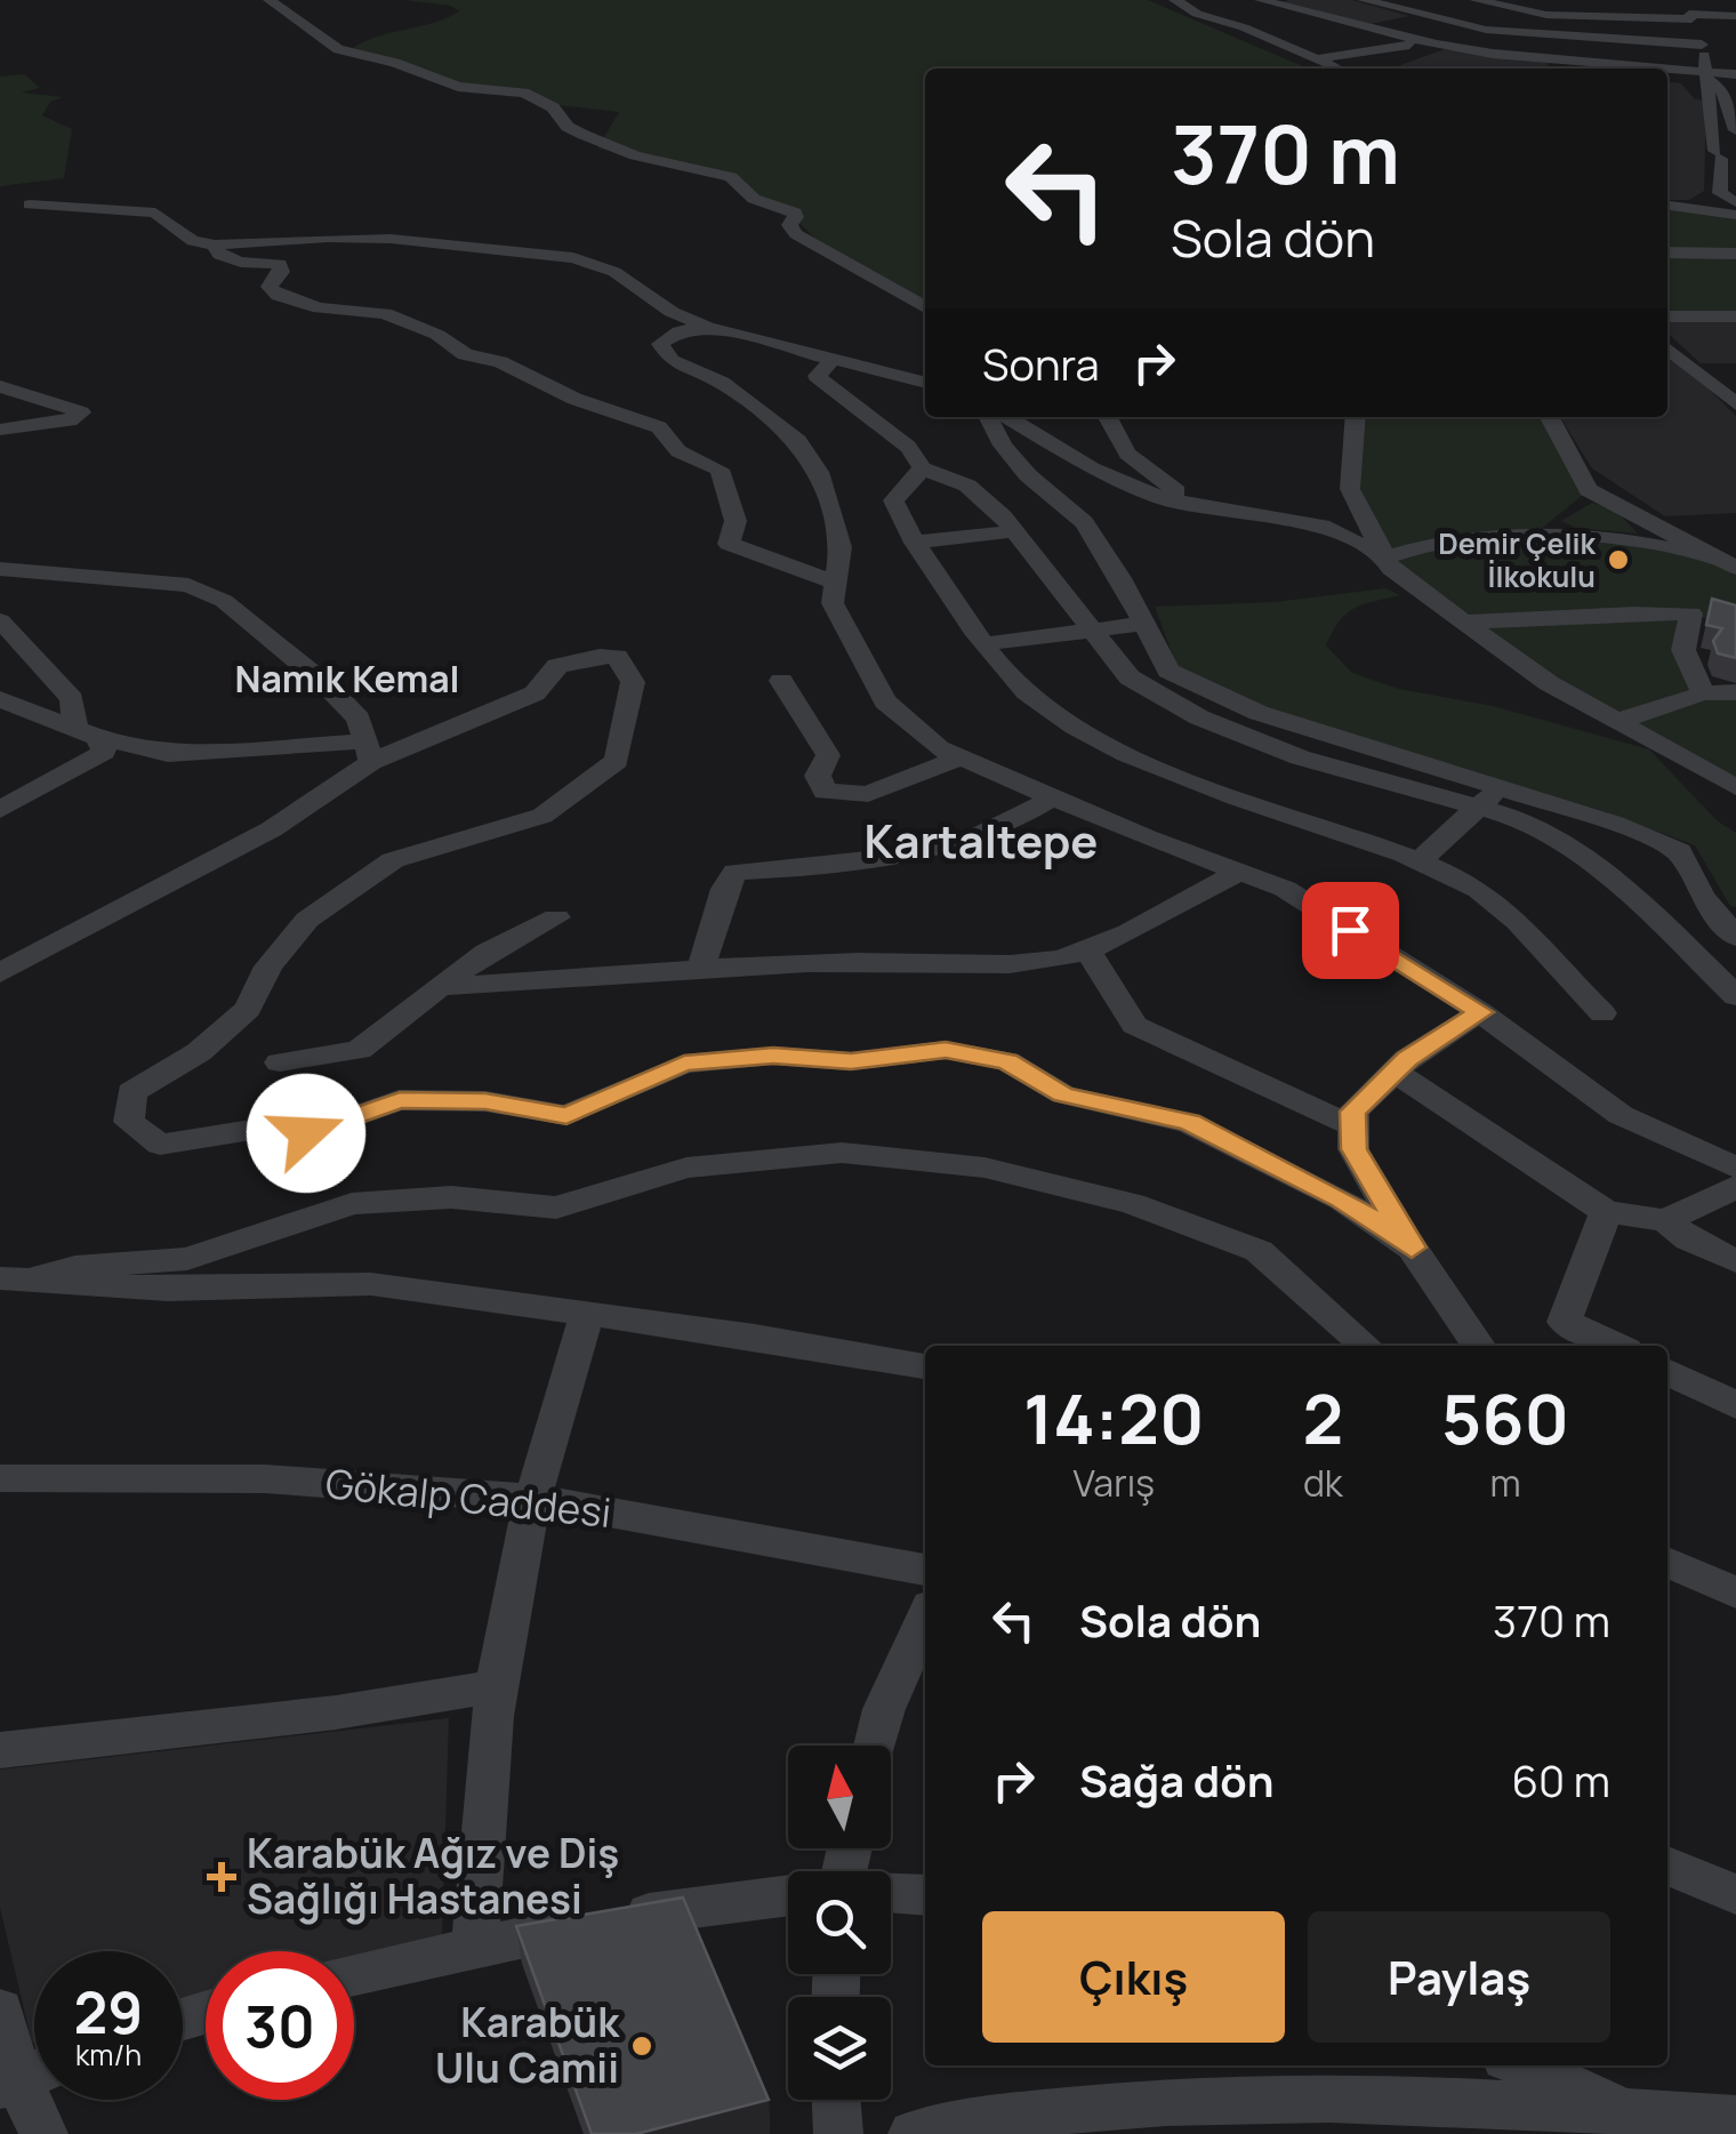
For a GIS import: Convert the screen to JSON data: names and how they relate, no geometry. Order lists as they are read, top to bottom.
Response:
{
  "streets": {
    "street": ["Gökalp Caddesi"]
  },
  "districts": ["Namık Kemal", "Kartaltepe"],
  "places": {
    "other": ["Demir Çelik İlkokulu", "Karabük Ulu Camii"],
    "health": ["Karabük Ağız ve Diş Sağlığı Hastanesi"]
  },
  "north": "top",
  "page": {
    "turn": ["370 m", "Sola dön"],
    "then": "Sonra",
    "eta": [
      "14:20",
      "Varış",
      "2",
      "dk",
      "560",
      "m"
    ],
    "list": [
      {
        "name": "Sola dön",
        "value": "370 m"
      },
      {
        "name": "Sağa dön",
        "value": "60 m"
      }
    ],
    "buttons": ["Çıkış", "Paylaş"],
    "speed": "29 km/h",
    "limit": "30"
  }
}
